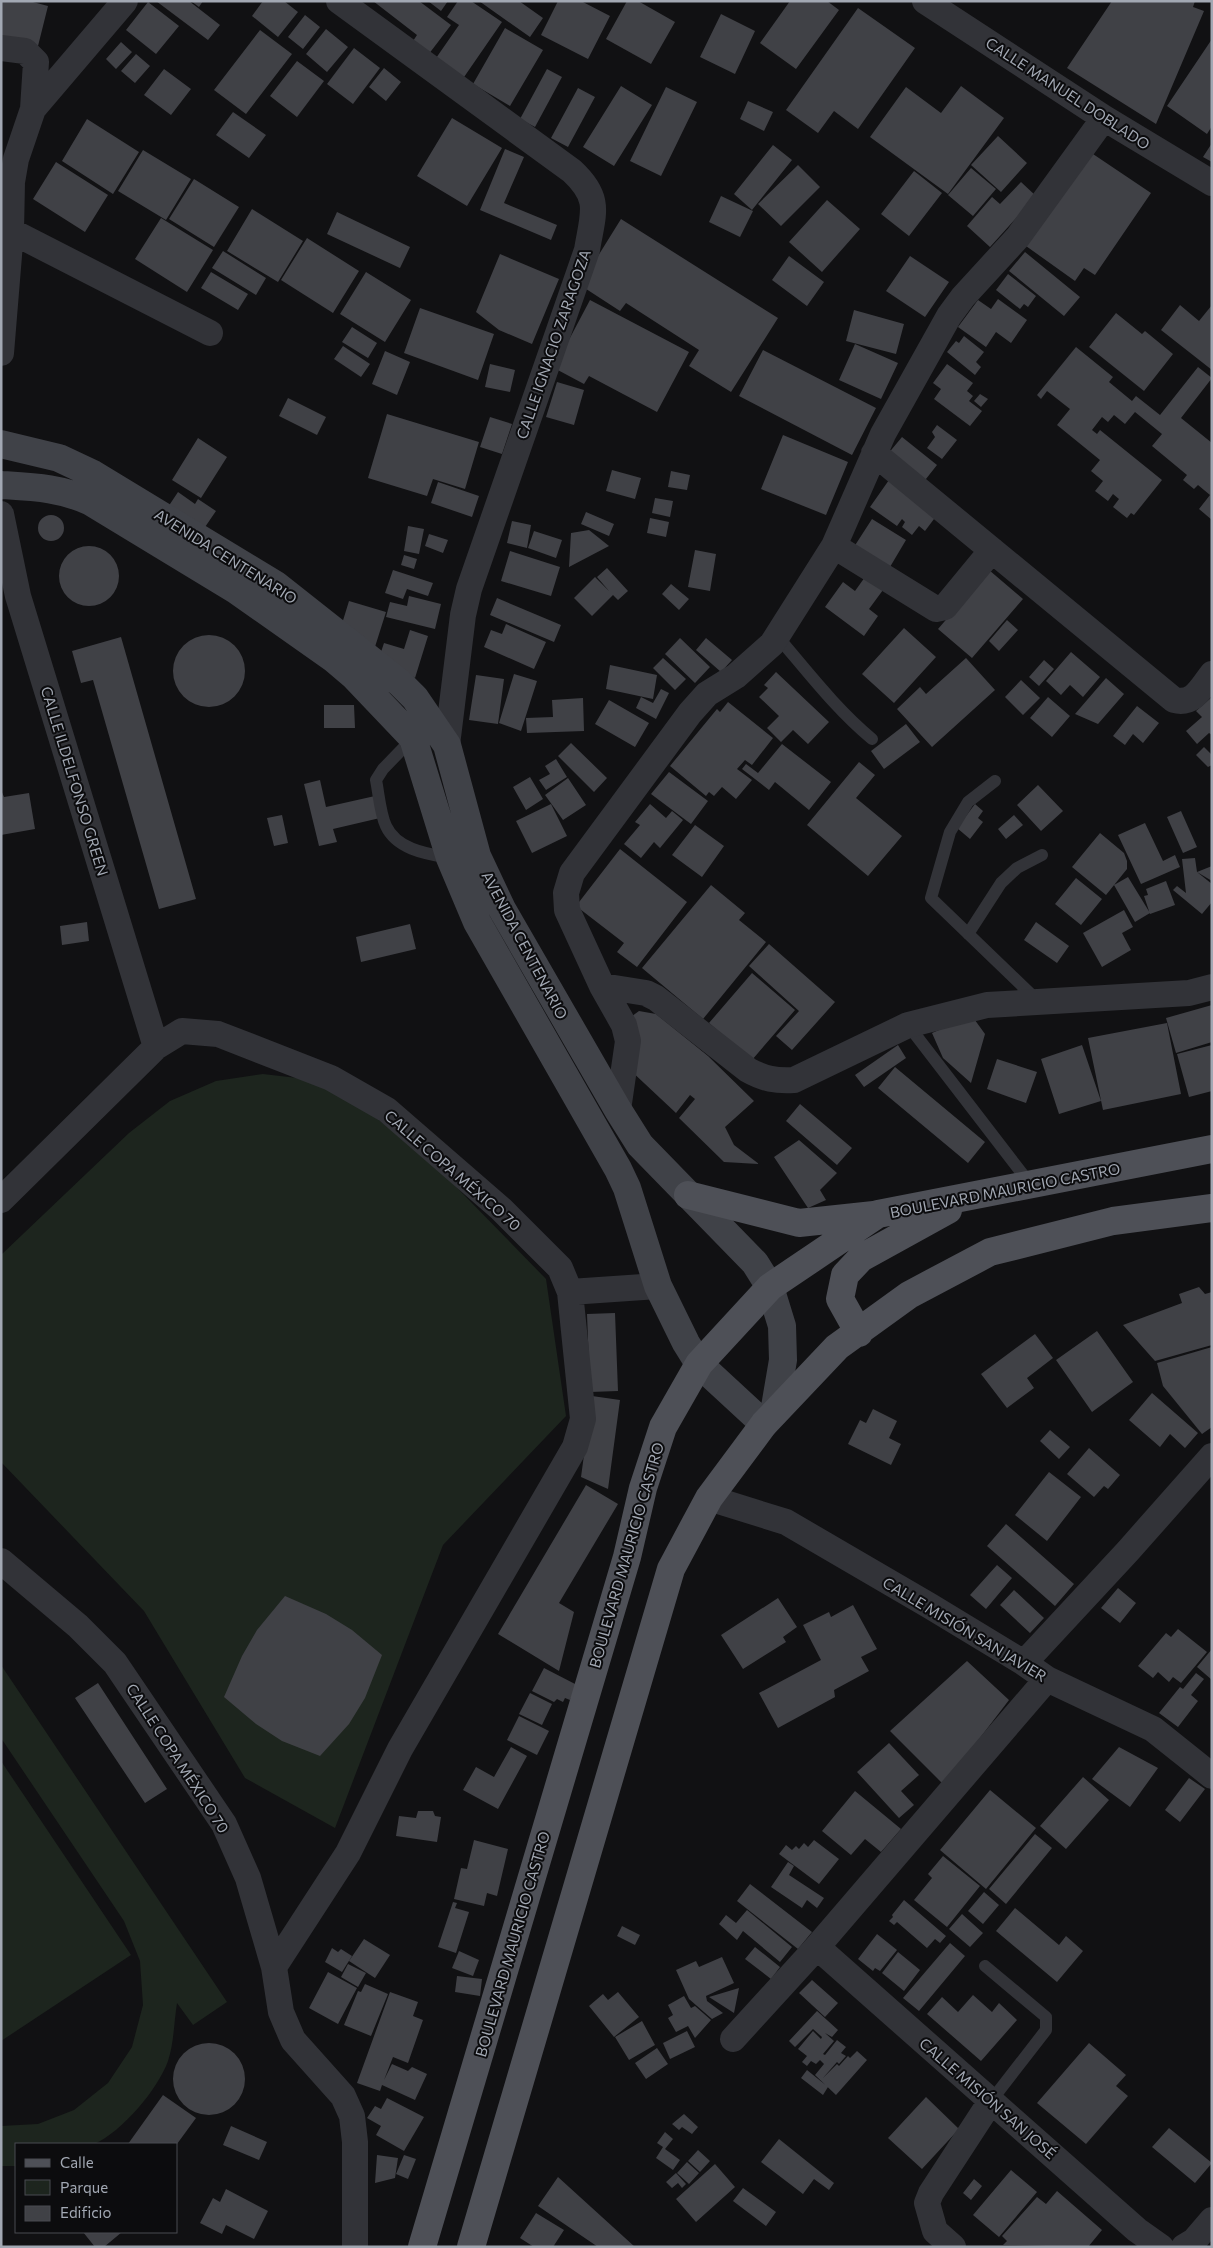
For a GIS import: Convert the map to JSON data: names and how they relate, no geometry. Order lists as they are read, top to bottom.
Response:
{
  "streets": {
    "main road": ["AVENIDA CENTENARIO", "BOULEVARD MAURICIO CASTRO"],
    "street": [
      "CALLE MANUEL DOBLADO",
      "CALLE IGNACIO ZARAGOZA",
      "CALLE ILDELFONSO GREEN",
      "CALLE COPA MÉXICO 70",
      "CALLE MISIÓN SAN JAVIER",
      "CALLE MISIÓN SAN JOSÉ"
    ]
  },
  "crossings": [
    ["CALLE IGNACIO ZARAGOZA", "AVENIDA CENTENARIO"],
    ["AVENIDA CENTENARIO", "BOULEVARD MAURICIO CASTRO"],
    ["CALLE ILDELFONSO GREEN", "CALLE COPA MÉXICO 70"]
  ],
  "legend": ["Calle", "Parque", "Edificio"]
}
